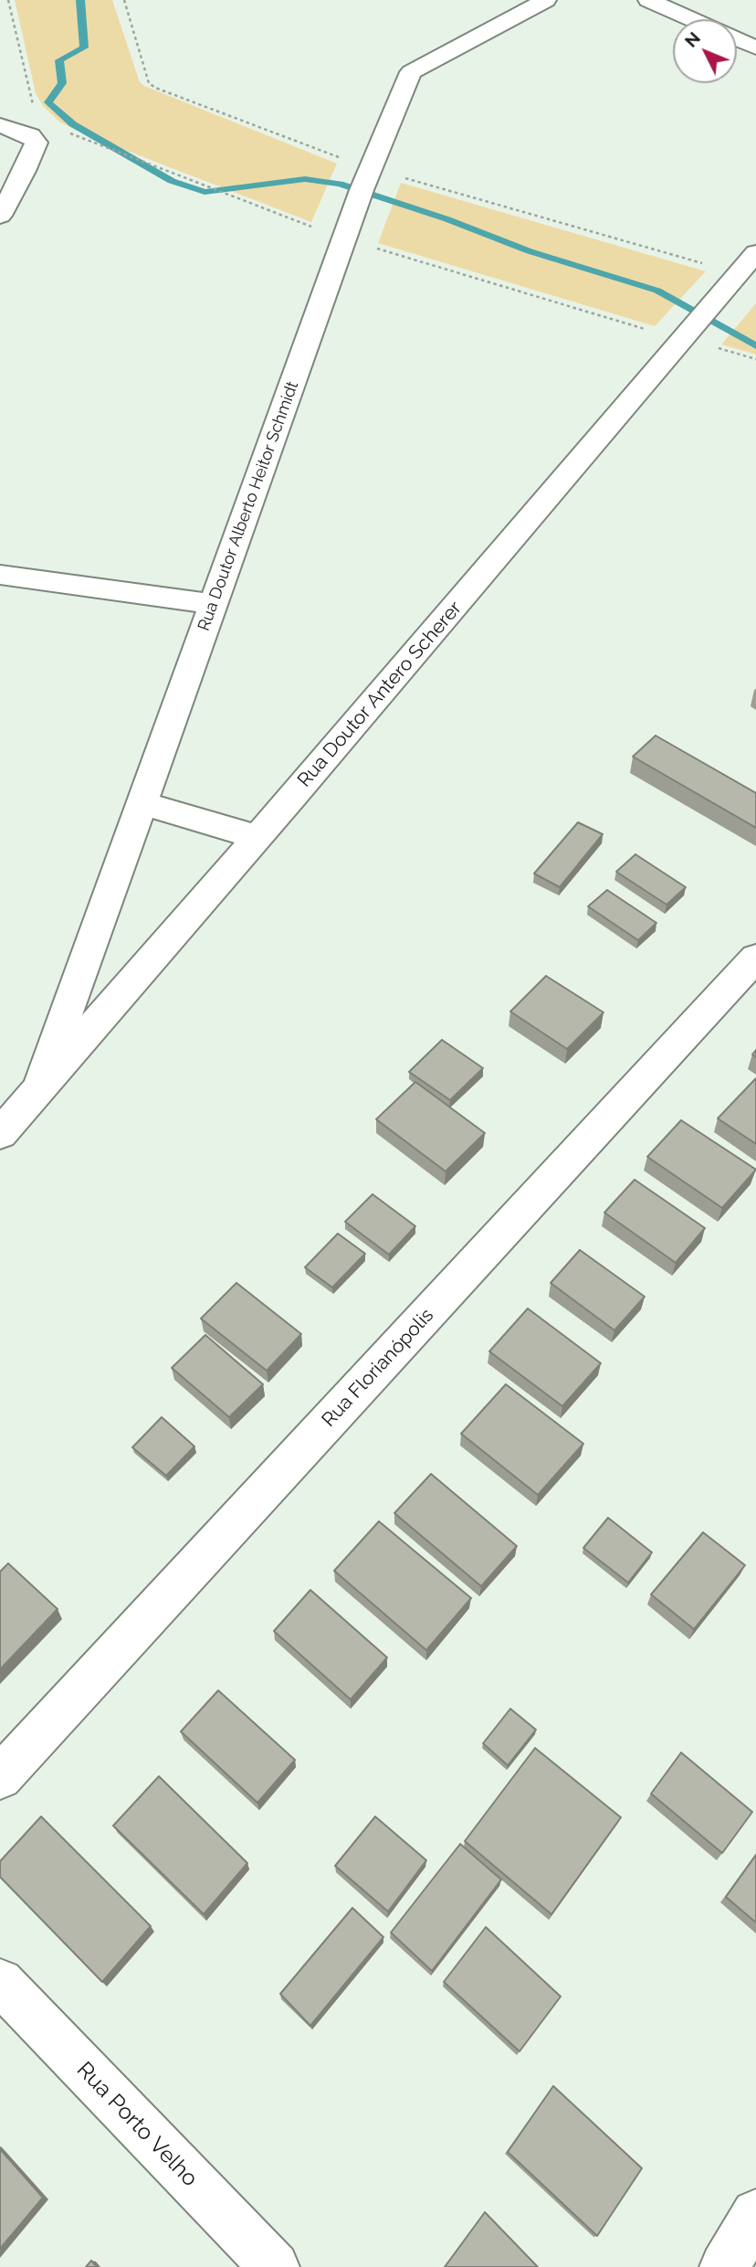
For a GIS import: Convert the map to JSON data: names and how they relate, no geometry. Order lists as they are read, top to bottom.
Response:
{
  "streets": {
    "street": [
      "Rua Doutor Alberto Heitor Schmidt",
      "Rua Doutor Antero Scherer",
      "Rua Florianópolis",
      "Rua Porto Velho"
    ]
  },
  "crossings": [
    ["Rua Doutor Alberto Heitor Schmidt", "Rua Doutor Antero Scherer"]
  ],
  "north": "top left"
}
